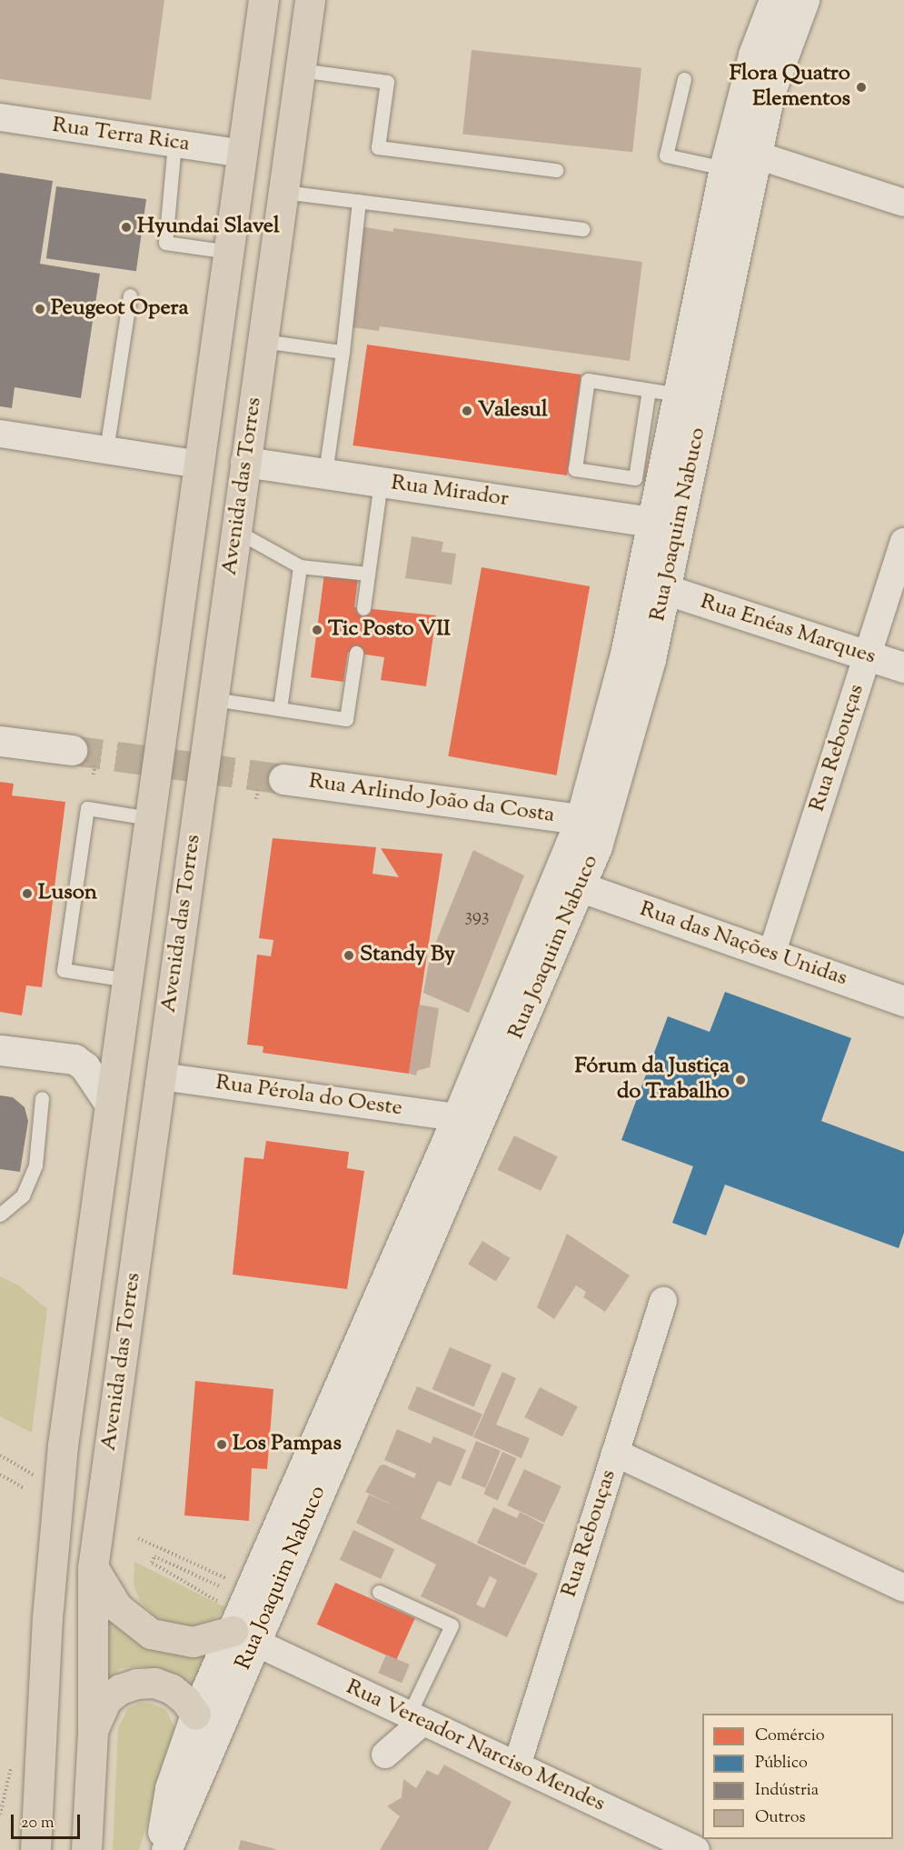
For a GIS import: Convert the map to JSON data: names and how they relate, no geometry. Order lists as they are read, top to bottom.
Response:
{
  "streets": {
    "highway": ["Avenida das Torres"],
    "main road": [
      "Rua Mirador",
      "Rua Joaquim Nabuco",
      "Rua Enéas Marques",
      "Rua Arlindo João da Costa",
      "Rua das Nações Unidas"
    ],
    "street": [
      "Rua Terra Rica",
      "Rua Rebouças",
      "Rua Pérola do Oeste",
      "Rua Vereador Narciso Mendes"
    ]
  },
  "crossings": [
    ["Rua Terra Rica", "Avenida das Torres"],
    ["Avenida das Torres", "Rua Mirador"],
    ["Avenida das Torres", "Rua Pérola do Oeste"],
    ["Rua Mirador", "Rua Joaquim Nabuco"],
    ["Rua Joaquim Nabuco", "Rua Enéas Marques"],
    ["Rua Joaquim Nabuco", "Rua Arlindo João da Costa"],
    ["Rua Joaquim Nabuco", "Rua das Nações Unidas"],
    ["Rua Joaquim Nabuco", "Rua Pérola do Oeste"],
    ["Rua Joaquim Nabuco", "Rua Vereador Narciso Mendes"],
    ["Rua Enéas Marques", "Rua Rebouças"],
    ["Rua Rebouças", "Rua das Nações Unidas"],
    ["Rua Rebouças", "Rua Vereador Narciso Mendes"]
  ],
  "places": [
    "Flora Quatro Elementos",
    "Hyundai Slavel",
    "Peugeot Opera",
    "Valesul",
    "Tic Posto VII",
    "Luson",
    "Standy By",
    "Fórum da Justiça do Trabalho",
    "Los Pampas"
  ],
  "house_numbers": ["393"],
  "legend": [
    "Comércio",
    "Público",
    "Indústria",
    "Outros"
  ],
  "scale_bar": "20 m"
}
